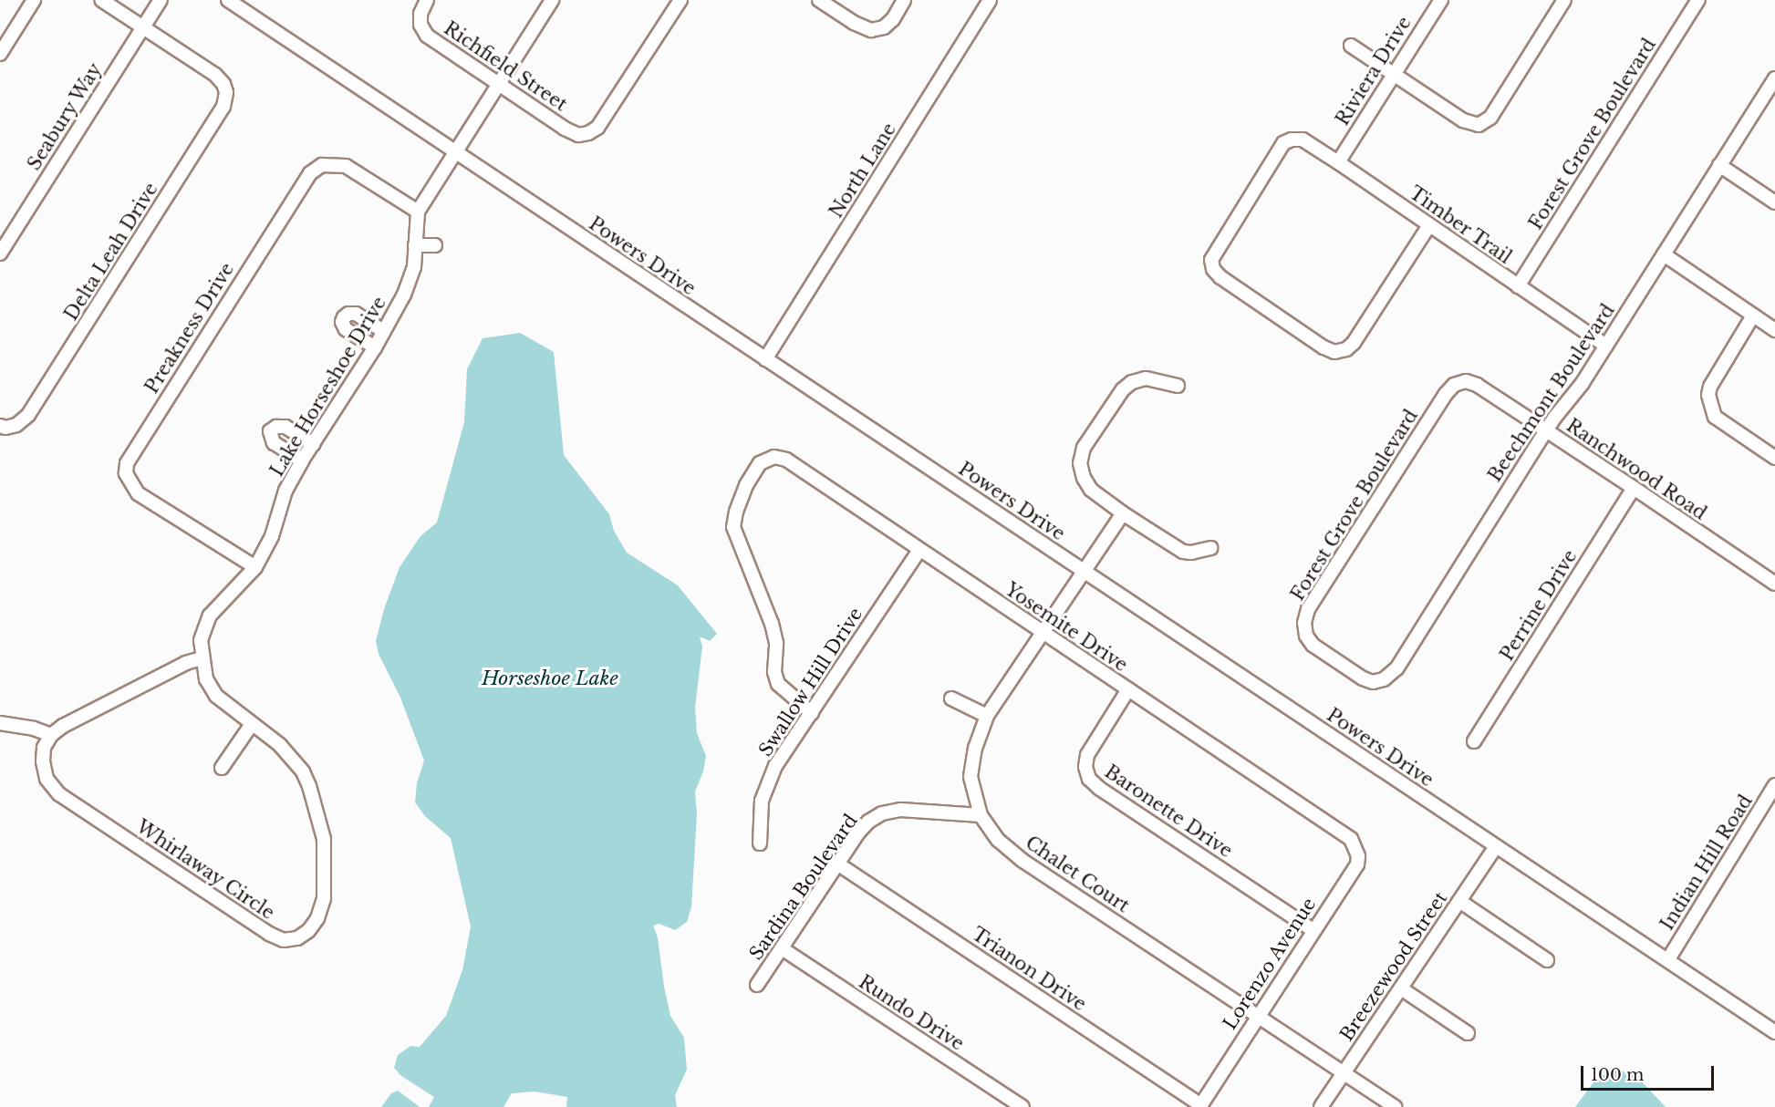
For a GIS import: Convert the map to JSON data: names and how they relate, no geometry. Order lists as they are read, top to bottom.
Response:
{
  "streets": {
    "street": [
      "Richfield Street",
      "Riviera Drive",
      "Seabury Way",
      "Forest Grove Boulevard",
      "North Lane",
      "Timber Trail",
      "Delta Leah Drive",
      "Powers Drive",
      "Preakness Drive",
      "Lake Horseshoe Drive",
      "Beechmont Boulevard",
      "Ranchwood Road",
      "Perrine Drive",
      "Yosemite Drive",
      "Swallow Hill Drive",
      "Baronette Drive",
      "Indian Hill Road",
      "Whirlaway Circle",
      "Chalet Court",
      "Sardina Boulevard",
      "Lorenzo Avenue",
      "Breezewood Street",
      "Trianon Drive",
      "Rundo Drive"
    ]
  },
  "crossings": [
    ["Richfield Street", "Lake Horseshoe Drive"],
    ["Riviera Drive", "Timber Trail"],
    ["Seabury Way", "Delta Leah Drive"],
    ["Forest Grove Boulevard", "Timber Trail"],
    ["Forest Grove Boulevard", "Beechmont Boulevard"],
    ["Forest Grove Boulevard", "Ranchwood Road"],
    ["North Lane", "Powers Drive"],
    ["Timber Trail", "Beechmont Boulevard"],
    ["Powers Drive", "Lake Horseshoe Drive"],
    ["Powers Drive", "Indian Hill Road"],
    ["Powers Drive", "Chalet Court"],
    ["Powers Drive", "Breezewood Street"],
    ["Preakness Drive", "Lake Horseshoe Drive"],
    ["Lake Horseshoe Drive", "Whirlaway Circle"],
    ["Beechmont Boulevard", "Ranchwood Road"],
    ["Ranchwood Road", "Perrine Drive"],
    ["Yosemite Drive", "Swallow Hill Drive"],
    ["Yosemite Drive", "Baronette Drive"],
    ["Yosemite Drive", "Chalet Court"],
    ["Yosemite Drive", "Lorenzo Avenue"],
    ["Baronette Drive", "Lorenzo Avenue"],
    ["Chalet Court", "Sardina Boulevard"],
    ["Chalet Court", "Lorenzo Avenue"],
    ["Chalet Court", "Breezewood Street"],
    ["Sardina Boulevard", "Trianon Drive"],
    ["Sardina Boulevard", "Rundo Drive"],
    ["Lorenzo Avenue", "Trianon Drive"]
  ],
  "water": ["Horseshoe Lake"],
  "scale_bar": "100 m"
}
